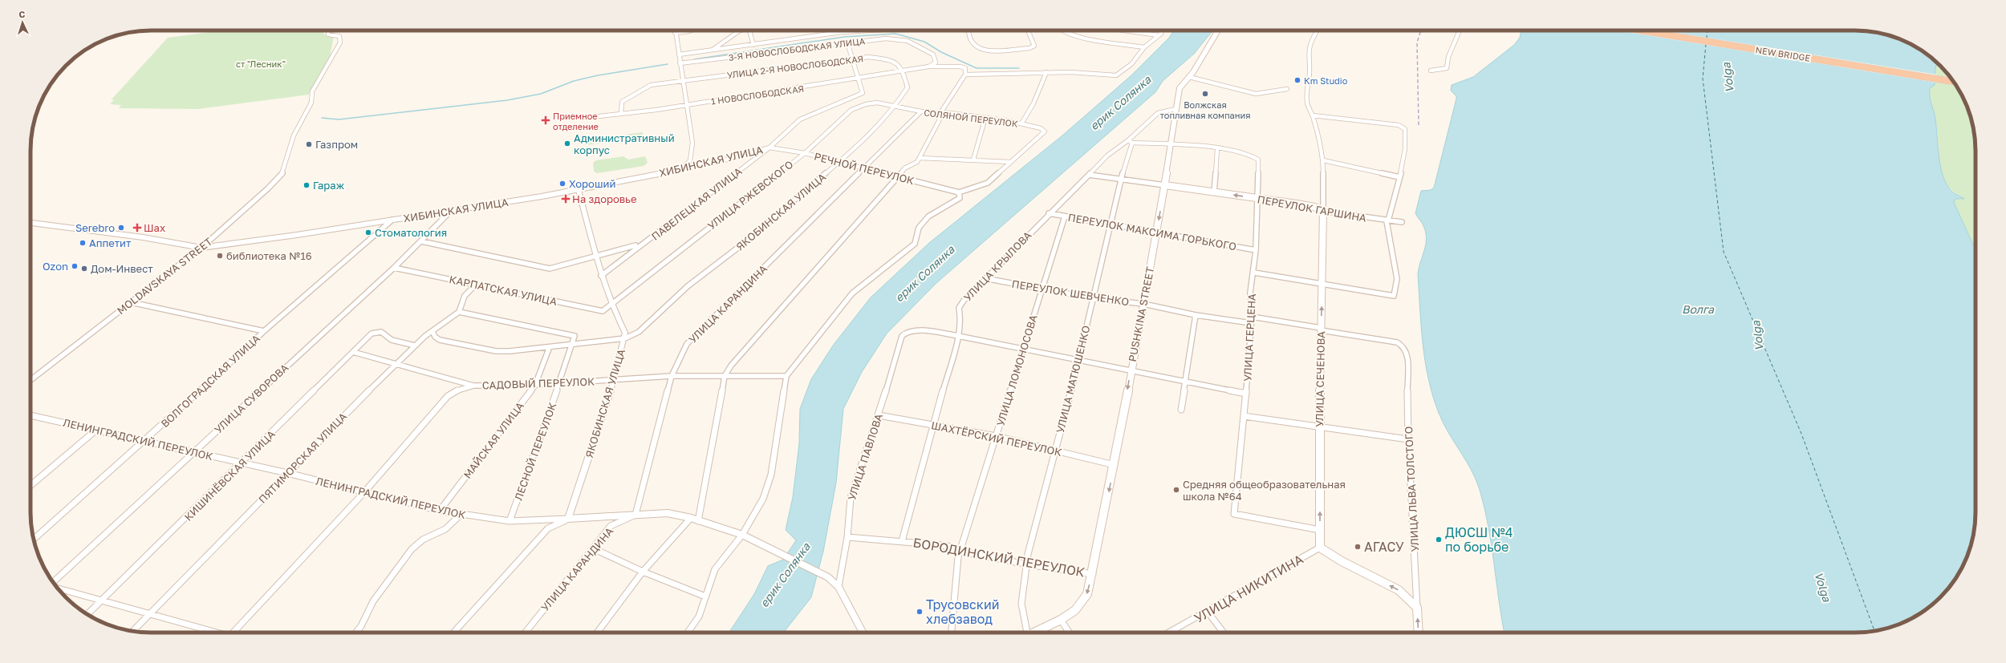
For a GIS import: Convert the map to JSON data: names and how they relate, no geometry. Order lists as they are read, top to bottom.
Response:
{
  "streets": {
    "highway": ["NEW BRIDGE"],
    "main road": [
      "ПЕРЕУЛОК ГАРШИНА",
      "PUSHKINA STREET",
      "УЛИЦА СЕЧЕНОВА",
      "УЛИЦА ЛЬВА ТОЛСТОГО"
    ],
    "street": [
      "3-Я НОВОСЛОБОДСКАЯ УЛИЦА",
      "УЛИЦА 2-Я НОВОСЛОБОДСКАЯ",
      "1 НОВОСЛОБОДСКАЯ",
      "СОЛЯНОЙ ПЕРЕУЛОК",
      "ХИБИНСКАЯ УЛИЦА",
      "РЕЧНОЙ ПЕРЕУЛОК",
      "УЛИЦА РЖЕВСКОГО",
      "ПАВЕЛЕЦКАЯ УЛИЦА",
      "ЯКОБИНСКАЯ УЛИЦА",
      "ПЕРЕУЛОК МАКСИМА ГОРЬКОГО",
      "УЛИЦА КРЫЛОВА",
      "MOLDAVSKAYA STREET",
      "КАРПАТСКАЯ УЛИЦА",
      "ПЕРЕУЛОК ШЕВЧЕНКО",
      "УЛИЦА КАРАНДИНА",
      "УЛИЦА ГЕРЦЕНА",
      "УЛИЦА ЛОМОНОСОВА",
      "УЛИЦА МАТЮШЕНКО",
      "ВОЛГОГРАДСКАЯ УЛИЦА",
      "САДОВЫЙ ПЕРЕУЛОК",
      "УЛИЦА СУВОРОВА",
      "ШАХТЁРСКИЙ ПЕРЕУЛОК",
      "ЛЕНИНГРАДСКИЙ ПЕРЕУЛОК",
      "МАЙСКАЯ УЛИЦА",
      "ЛЕСНОЙ ПЕРЕУЛОК",
      "УЛИЦА ПАВЛОВА",
      "ПЯТИМОРСКАЯ УЛИЦА",
      "КИШИНЁВСКАЯ УЛИЦА",
      "БОРОДИНСКИЙ ПЕРЕУЛОК",
      "УЛИЦА НИКИТИНА"
    ]
  },
  "crossings": [
    ["3-Я НОВОСЛОБОДСКАЯ УЛИЦА", "1 НОВОСЛОБОДСКАЯ"],
    ["3-Я НОВОСЛОБОДСКАЯ УЛИЦА", "ПАВЕЛЕЦКАЯ УЛИЦА"],
    ["УЛИЦА 2-Я НОВОСЛОБОДСКАЯ", "1 НОВОСЛОБОДСКАЯ"],
    ["УЛИЦА 2-Я НОВОСЛОБОДСКАЯ", "ПАВЕЛЕЦКАЯ УЛИЦА"],
    ["УЛИЦА 2-Я НОВОСЛОБОДСКАЯ", "ЯКОБИНСКАЯ УЛИЦА"],
    ["1 НОВОСЛОБОДСКАЯ", "ПАВЕЛЕЦКАЯ УЛИЦА"],
    ["1 НОВОСЛОБОДСКАЯ", "ЯКОБИНСКАЯ УЛИЦА"],
    ["СОЛЯНОЙ ПЕРЕУЛОК", "УЛИЦА РЖЕВСКОГО"],
    ["СОЛЯНОЙ ПЕРЕУЛОК", "ЯКОБИНСКАЯ УЛИЦА"],
    ["СОЛЯНОЙ ПЕРЕУЛОК", "УЛИЦА КАРАНДИНА"],
    ["ХИБИНСКАЯ УЛИЦА", "РЕЧНОЙ ПЕРЕУЛОК"],
    ["ХИБИНСКАЯ УЛИЦА", "ПАВЕЛЕЦКАЯ УЛИЦА"],
    ["ХИБИНСКАЯ УЛИЦА", "MOLDAVSKAYA STREET"],
    ["ХИБИНСКАЯ УЛИЦА", "ВОЛГОГРАДСКАЯ УЛИЦА"],
    ["ХИБИНСКАЯ УЛИЦА", "УЛИЦА СУВОРОВА"],
    ["РЕЧНОЙ ПЕРЕУЛОК", "УЛИЦА РЖЕВСКОГО"],
    ["РЕЧНОЙ ПЕРЕУЛОК", "ПАВЕЛЕЦКАЯ УЛИЦА"],
    ["РЕЧНОЙ ПЕРЕУЛОК", "ЯКОБИНСКАЯ УЛИЦА"],
    ["РЕЧНОЙ ПЕРЕУЛОК", "УЛИЦА КАРАНДИНА"],
    ["УЛИЦА РЖЕВСКОГО", "ЯКОБИНСКАЯ УЛИЦА"],
    ["УЛИЦА РЖЕВСКОГО", "КАРПАТСКАЯ УЛИЦА"],
    ["ПЕРЕУЛОК ГАРШИНА", "PUSHKINA STREET"],
    ["ПЕРЕУЛОК ГАРШИНА", "УЛИЦА ГЕРЦЕНА"],
    ["ПЕРЕУЛОК ГАРШИНА", "УЛИЦА СЕЧЕНОВА"],
    ["ЯКОБИНСКАЯ УЛИЦА", "САДОВЫЙ ПЕРЕУЛОК"],
    ["ЯКОБИНСКАЯ УЛИЦА", "ЛЕНИНГРАДСКИЙ ПЕРЕУЛОК"],
    ["ПЕРЕУЛОК МАКСИМА ГОРЬКОГО", "УЛИЦА КРЫЛОВА"],
    ["ПЕРЕУЛОК МАКСИМА ГОРЬКОГО", "PUSHKINA STREET"],
    ["ПЕРЕУЛОК МАКСИМА ГОРЬКОГО", "УЛИЦА ГЕРЦЕНА"],
    ["ПЕРЕУЛОК МАКСИМА ГОРЬКОГО", "УЛИЦА ЛОМОНОСОВА"],
    ["ПЕРЕУЛОК МАКСИМА ГОРЬКОГО", "УЛИЦА МАТЮШЕНКО"],
    ["УЛИЦА КРЫЛОВА", "ПЕРЕУЛОК ШЕВЧЕНКО"],
    ["УЛИЦА КРЫЛОВА", "PUSHKINA STREET"],
    ["УЛИЦА КРЫЛОВА", "УЛИЦА МАТЮШЕНКО"],
    ["УЛИЦА КРЫЛОВА", "ШАХТЁРСКИЙ ПЕРЕУЛОК"],
    ["УЛИЦА КРЫЛОВА", "УЛИЦА ПАВЛОВА"],
    ["УЛИЦА КРЫЛОВА", "БОРОДИНСКИЙ ПЕРЕУЛОК"],
    ["КАРПАТСКАЯ УЛИЦА", "УЛИЦА СУВОРОВА"],
    ["ПЕРЕУЛОК ШЕВЧЕНКО", "PUSHKINA STREET"],
    ["ПЕРЕУЛОК ШЕВЧЕНКО", "УЛИЦА ГЕРЦЕНА"],
    ["ПЕРЕУЛОК ШЕВЧЕНКО", "УЛИЦА ЛОМОНОСОВА"],
    ["ПЕРЕУЛОК ШЕВЧЕНКО", "УЛИЦА МАТЮШЕНКО"],
    ["УЛИЦА КАРАНДИНА", "САДОВЫЙ ПЕРЕУЛОК"],
    ["УЛИЦА КАРАНДИНА", "ЛЕНИНГРАДСКИЙ ПЕРЕУЛОК"],
    ["PUSHKINA STREET", "ШАХТЁРСКИЙ ПЕРЕУЛОК"],
    ["PUSHKINA STREET", "БОРОДИНСКИЙ ПЕРЕУЛОК"],
    ["УЛИЦА ГЕРЦЕНА", "УЛИЦА СЕЧЕНОВА"],
    ["УЛИЦА ЛОМОНОСОВА", "ШАХТЁРСКИЙ ПЕРЕУЛОК"],
    ["УЛИЦА ЛОМОНОСОВА", "БОРОДИНСКИЙ ПЕРЕУЛОК"],
    ["УЛИЦА МАТЮШЕНКО", "ШАХТЁРСКИЙ ПЕРЕУЛОК"],
    ["УЛИЦА МАТЮШЕНКО", "БОРОДИНСКИЙ ПЕРЕУЛОК"],
    ["УЛИЦА СЕЧЕНОВА", "УЛИЦА ЛЬВА ТОЛСТОГО"],
    ["УЛИЦА СЕЧЕНОВА", "УЛИЦА НИКИТИНА"],
    ["ВОЛГОГРАДСКАЯ УЛИЦА", "ЛЕНИНГРАДСКИЙ ПЕРЕУЛОК"],
    ["САДОВЫЙ ПЕРЕУЛОК", "МАЙСКАЯ УЛИЦА"],
    ["САДОВЫЙ ПЕРЕУЛОК", "ЛЕСНОЙ ПЕРЕУЛОК"],
    ["САДОВЫЙ ПЕРЕУЛОК", "ПЯТИМОРСКАЯ УЛИЦА"],
    ["САДОВЫЙ ПЕРЕУЛОК", "КИШИНЁВСКАЯ УЛИЦА"],
    ["УЛИЦА СУВОРОВА", "ЛЕНИНГРАДСКИЙ ПЕРЕУЛОК"],
    ["ШАХТЁРСКИЙ ПЕРЕУЛОК", "УЛИЦА ПАВЛОВА"],
    ["ЛЕНИНГРАДСКИЙ ПЕРЕУЛОК", "МАЙСКАЯ УЛИЦА"],
    ["ЛЕНИНГРАДСКИЙ ПЕРЕУЛОК", "ЛЕСНОЙ ПЕРЕУЛОК"],
    ["ЛЕНИНГРАДСКИЙ ПЕРЕУЛОК", "УЛИЦА ПАВЛОВА"],
    ["ЛЕНИНГРАДСКИЙ ПЕРЕУЛОК", "ПЯТИМОРСКАЯ УЛИЦА"],
    ["ЛЕНИНГРАДСКИЙ ПЕРЕУЛОК", "КИШИНЁВСКАЯ УЛИЦА"],
    ["УЛИЦА ПАВЛОВА", "БОРОДИНСКИЙ ПЕРЕУЛОК"],
    ["ПЯТИМОРСКАЯ УЛИЦА", "КИШИНЁВСКАЯ УЛИЦА"]
  ],
  "one_way": ["PUSHKINA STREET", "УЛИЦА СЕЧЕНОВА"],
  "water": ["Volga", "ерик Солянка", "Волга"],
  "parks": ["ст \"Лесник\""],
  "places": {
    "other": [
      "Кm Studio",
      "Волжская топливная компания",
      "Административный корпус",
      "Газпром",
      "Хороший",
      "Гараж",
      "Serebro",
      "Стоматология",
      "Аппетит",
      "библиотека №16",
      "Ozon",
      "Дом-Инвест",
      "Средняя общеобразовательная школа №64",
      "ДЮСШ №4 по борьбе",
      "АГАСУ",
      "Трусовский хлебзавод"
    ],
    "health": ["Приемное отделение", "На здоровье", "Шах"]
  },
  "north": "top"
}
